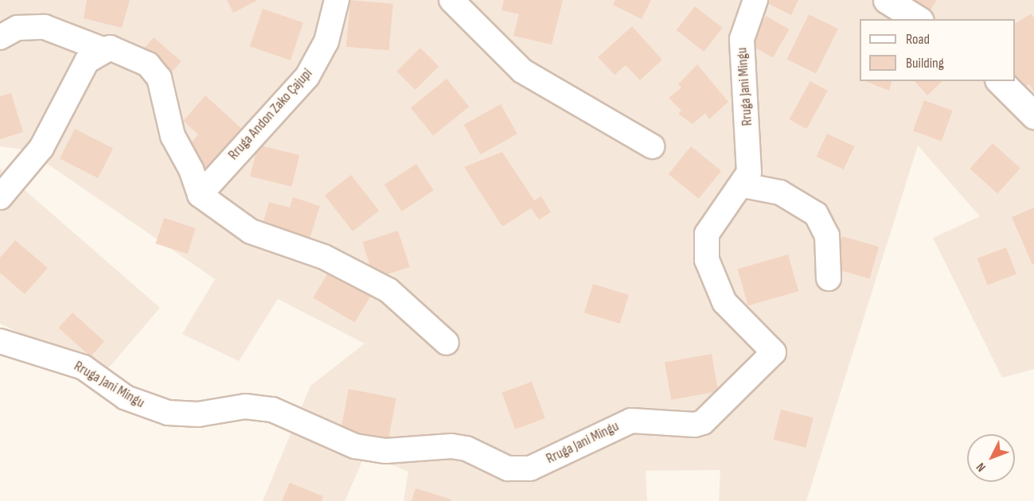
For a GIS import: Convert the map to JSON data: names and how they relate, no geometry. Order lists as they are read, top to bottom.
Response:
{
  "streets": {
    "street": ["Rruga Jani Mingu", "Rruga Andon Zako Çajupi"]
  },
  "legend": ["Road", "Building"],
  "north": "bottom left"
}
